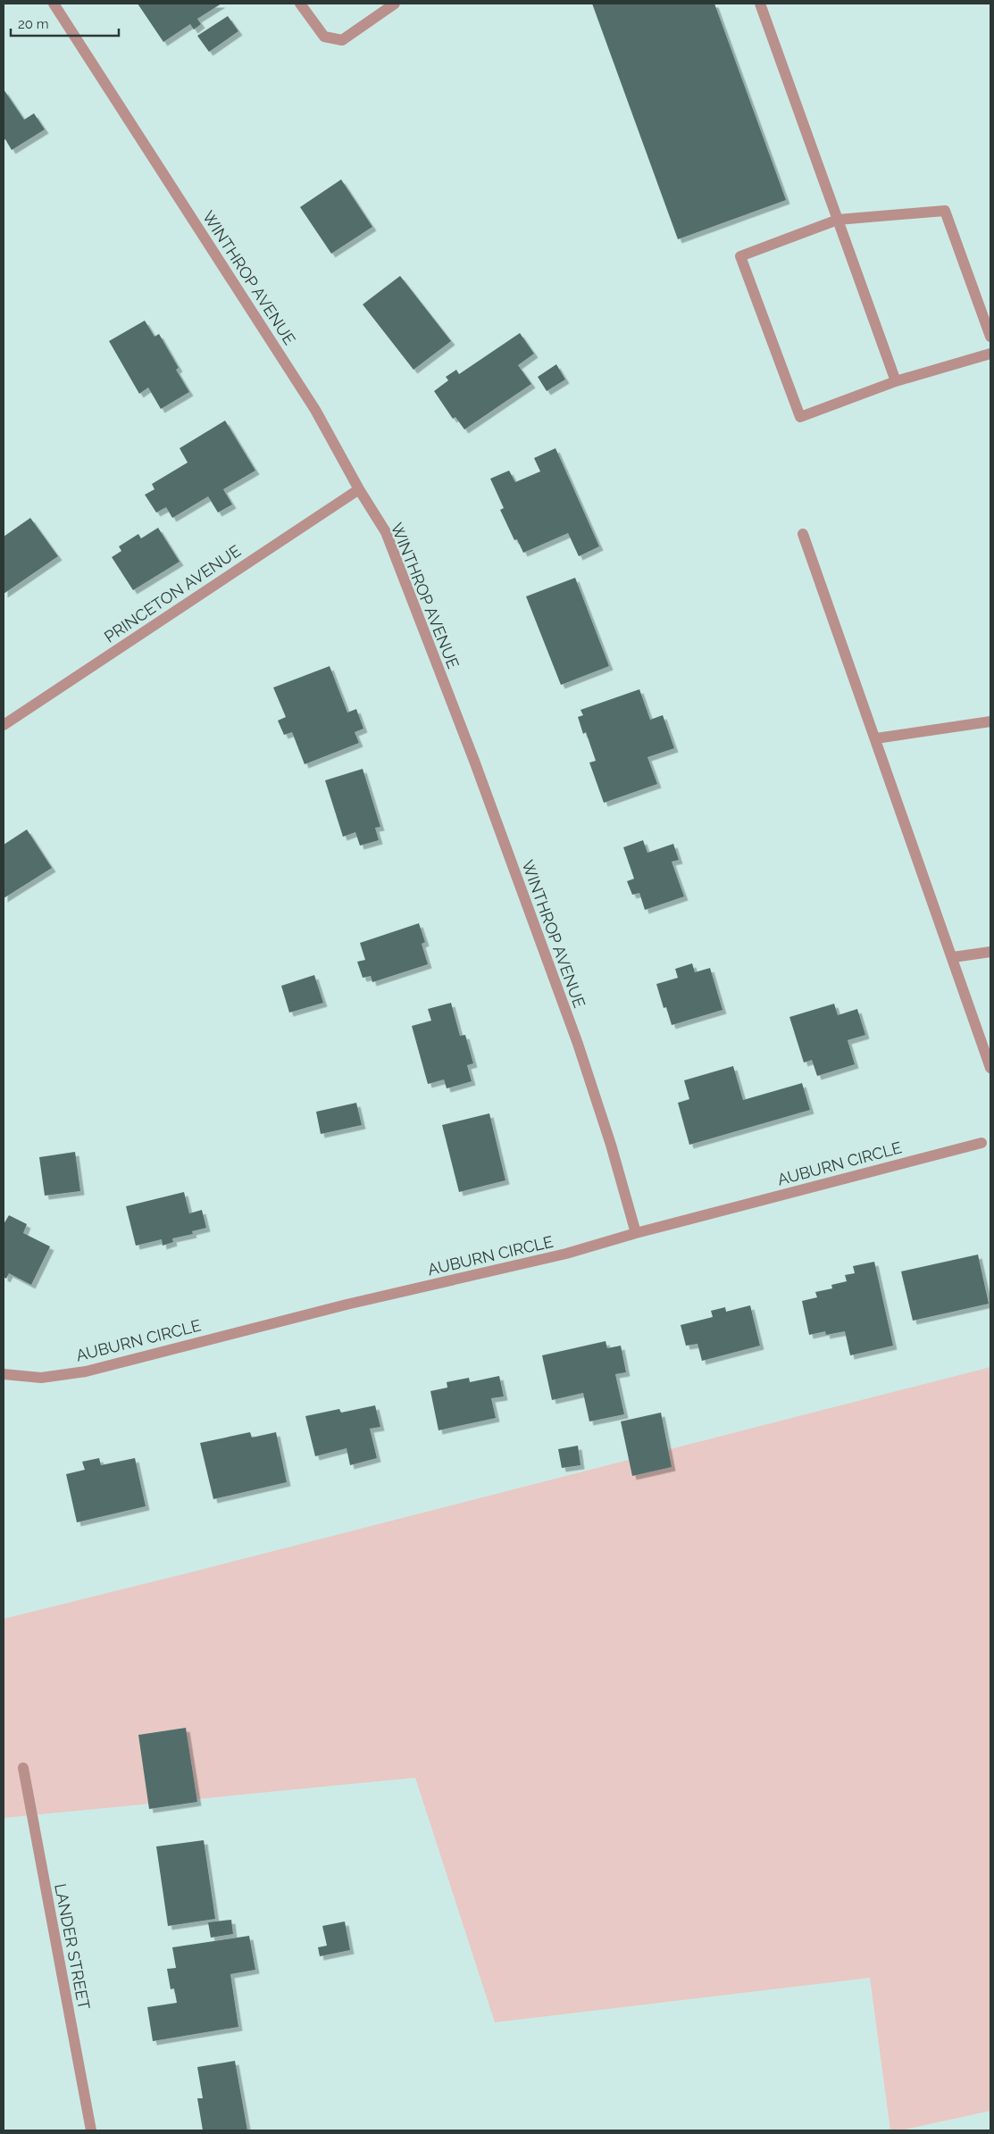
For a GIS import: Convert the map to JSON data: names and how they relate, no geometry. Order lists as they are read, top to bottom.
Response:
{
  "streets": {
    "street": [
      "WINTHROP AVENUE",
      "PRINCETON AVENUE",
      "AUBURN CIRCLE",
      "LANDER STREET"
    ]
  },
  "crossings": [
    ["WINTHROP AVENUE", "PRINCETON AVENUE"],
    ["WINTHROP AVENUE", "AUBURN CIRCLE"]
  ],
  "scale_bar": "20 m"
}
